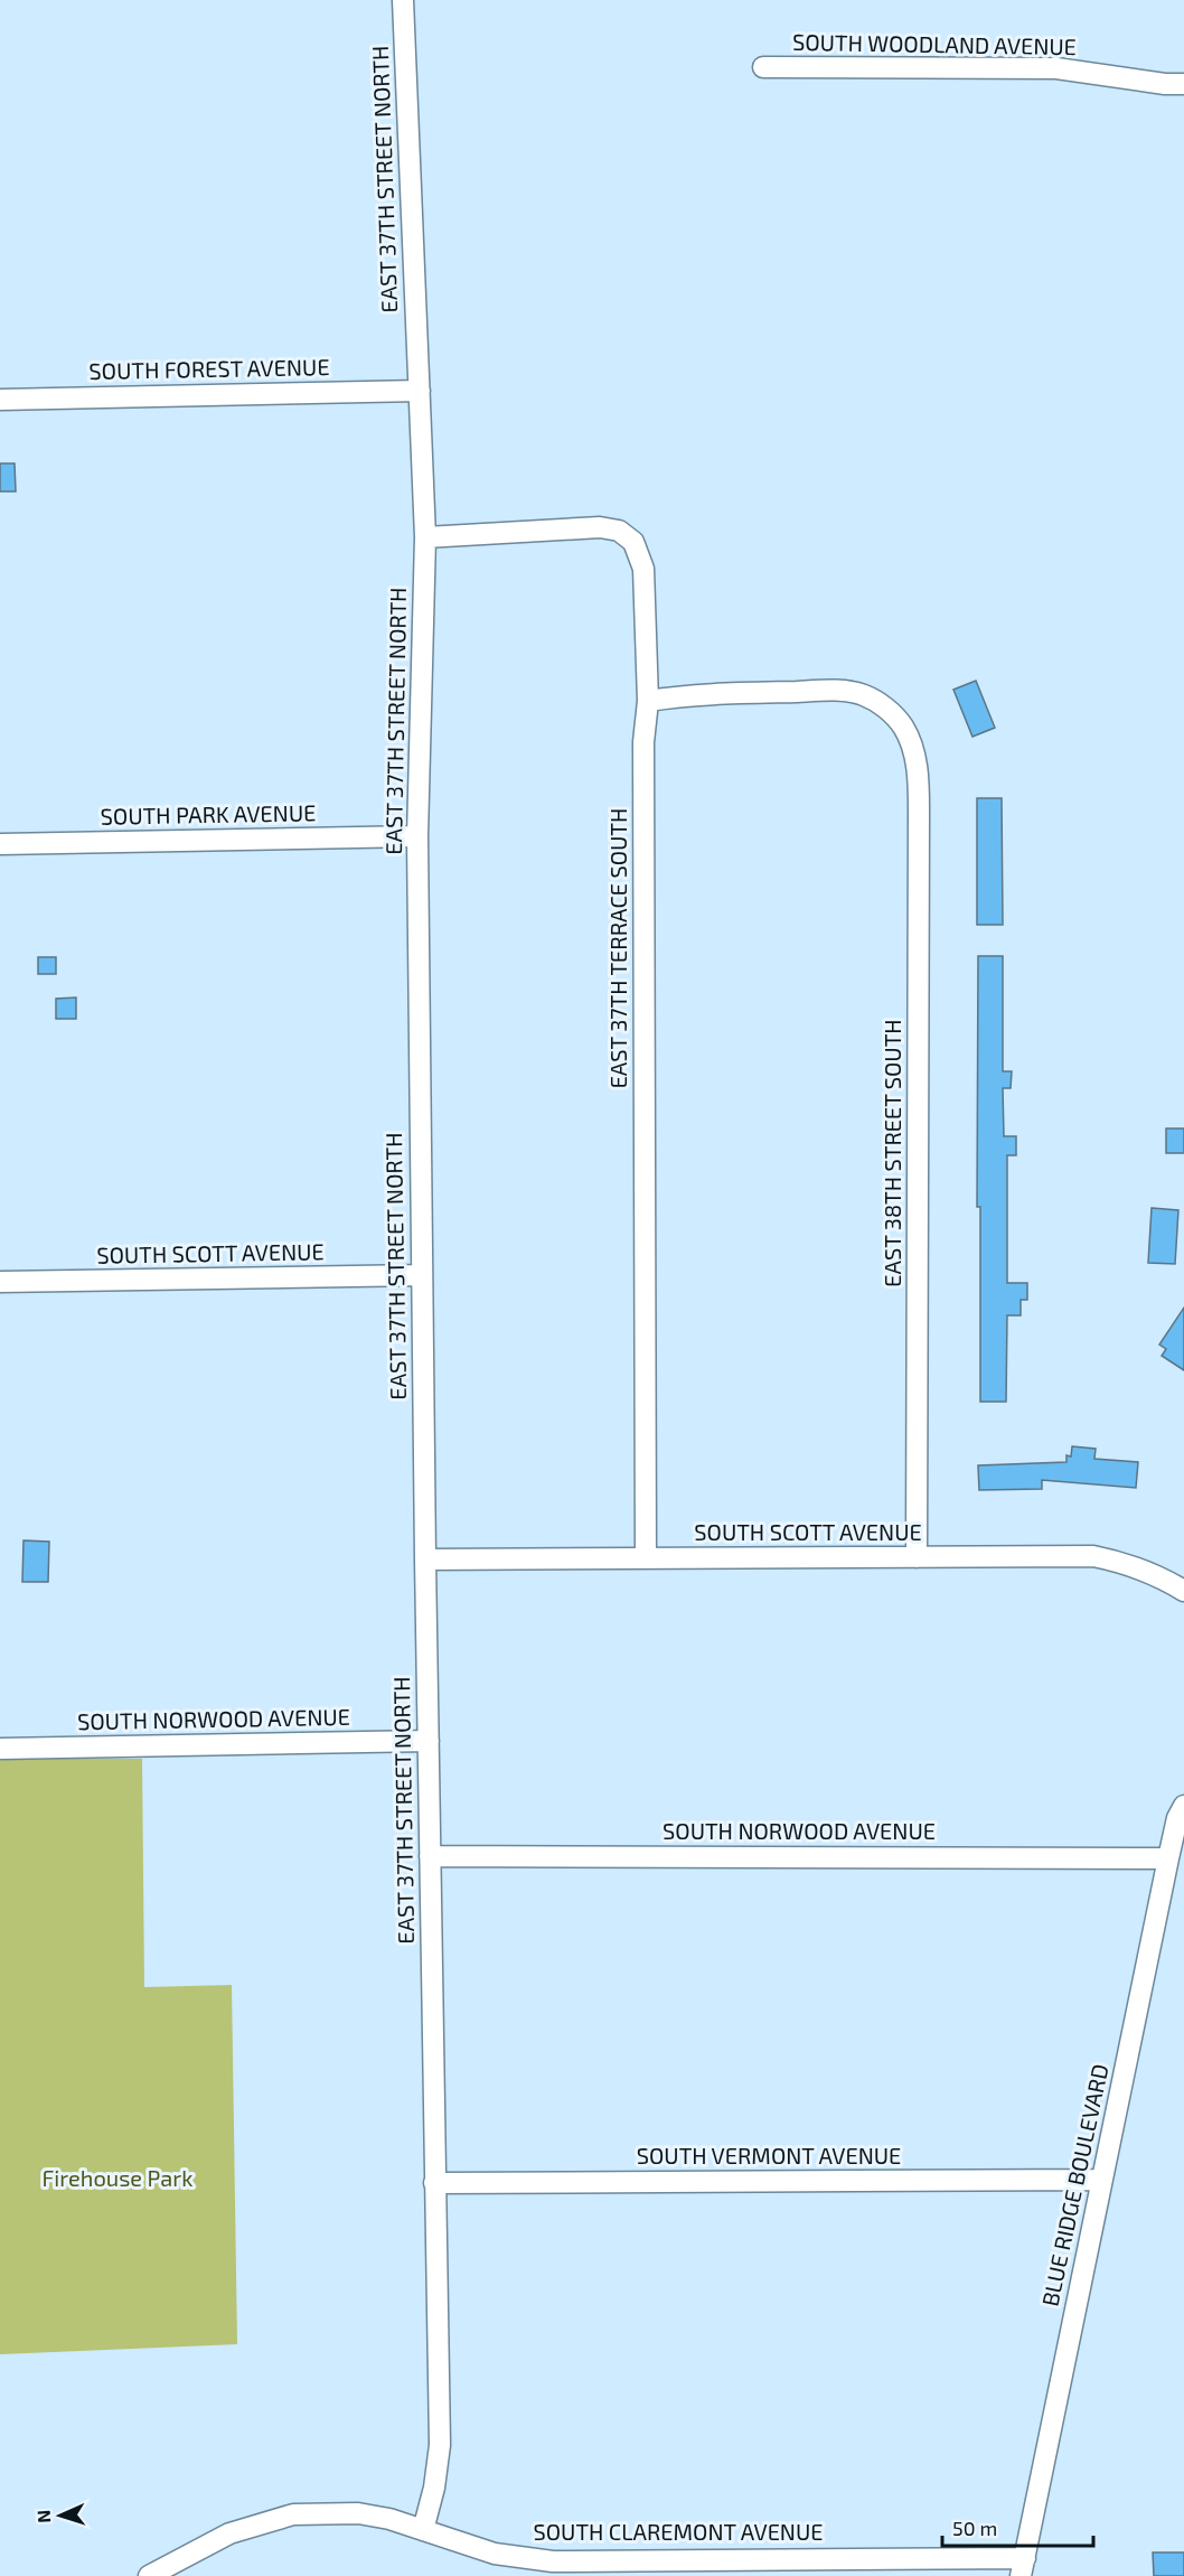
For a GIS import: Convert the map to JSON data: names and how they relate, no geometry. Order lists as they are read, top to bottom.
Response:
{
  "streets": {
    "street": [
      "SOUTH WOODLAND AVENUE",
      "EAST 37TH STREET NORTH",
      "SOUTH FOREST AVENUE",
      "SOUTH PARK AVENUE",
      "EAST 37TH TERRACE SOUTH",
      "EAST 38TH STREET SOUTH",
      "SOUTH SCOTT AVENUE",
      "SOUTH NORWOOD AVENUE",
      "SOUTH VERMONT AVENUE",
      "BLUE RIDGE BOULEVARD",
      "SOUTH CLAREMONT AVENUE"
    ]
  },
  "crossings": [
    ["EAST 37TH STREET NORTH", "SOUTH FOREST AVENUE"],
    ["EAST 37TH STREET NORTH", "SOUTH PARK AVENUE"],
    ["EAST 37TH STREET NORTH", "EAST 37TH TERRACE SOUTH"],
    ["EAST 37TH STREET NORTH", "SOUTH SCOTT AVENUE"],
    ["EAST 37TH STREET NORTH", "SOUTH NORWOOD AVENUE"],
    ["EAST 37TH STREET NORTH", "SOUTH VERMONT AVENUE"],
    ["EAST 37TH STREET NORTH", "SOUTH CLAREMONT AVENUE"],
    ["EAST 37TH TERRACE SOUTH", "EAST 38TH STREET SOUTH"],
    ["EAST 37TH TERRACE SOUTH", "SOUTH SCOTT AVENUE"],
    ["EAST 38TH STREET SOUTH", "SOUTH SCOTT AVENUE"],
    ["SOUTH NORWOOD AVENUE", "BLUE RIDGE BOULEVARD"],
    ["SOUTH VERMONT AVENUE", "BLUE RIDGE BOULEVARD"],
    ["BLUE RIDGE BOULEVARD", "SOUTH CLAREMONT AVENUE"]
  ],
  "parks": ["Firehouse Park"],
  "scale_bar": "50 m",
  "north": "left"
}
